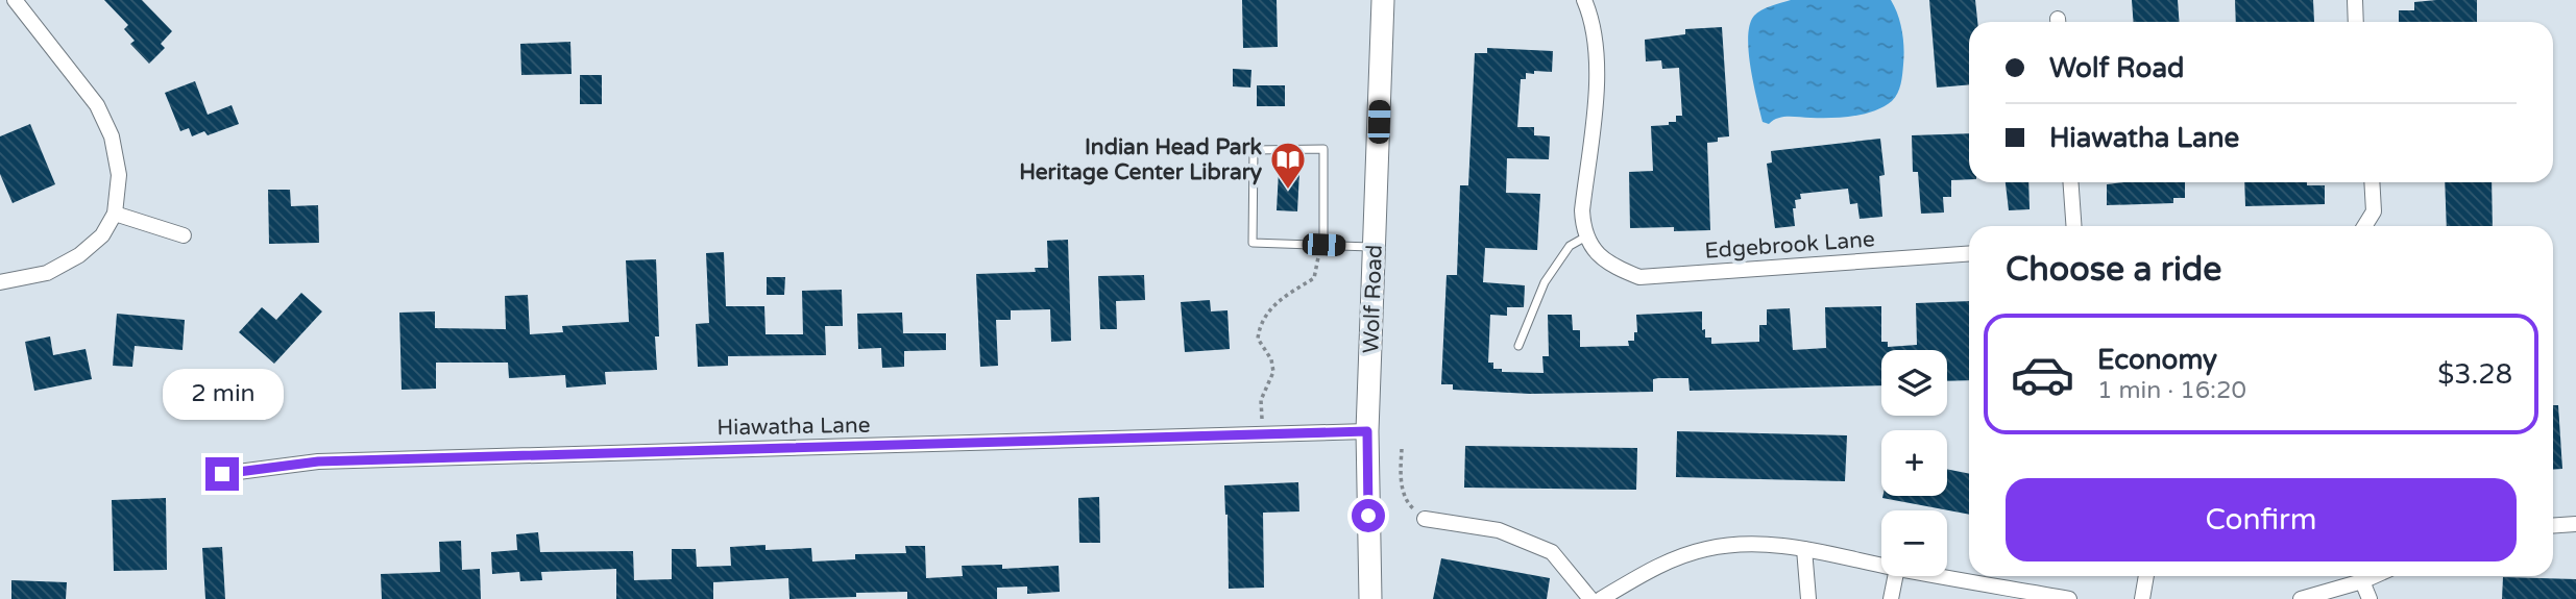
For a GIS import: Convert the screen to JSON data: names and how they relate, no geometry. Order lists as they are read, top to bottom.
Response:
{
  "streets": {
    "street": ["Edgebrook Lane", "Wolf Road", "Hiawatha Lane"]
  },
  "crossings": [
    ["Wolf Road", "Hiawatha Lane"]
  ],
  "places": {
    "library": ["Indian Head Park Heritage Center Library"]
  },
  "page": {
    "banner": ["Wolf Road", "Hiawatha Lane"],
    "heading": "Choose a ride",
    "list": [
      {
        "name": "Economy",
        "note": "1 min · 16:20",
        "value": "$3.28"
      }
    ],
    "map_buttons": ["+", "−"],
    "bubble": "2 min",
    "buttons": "Confirm"
  }
}
